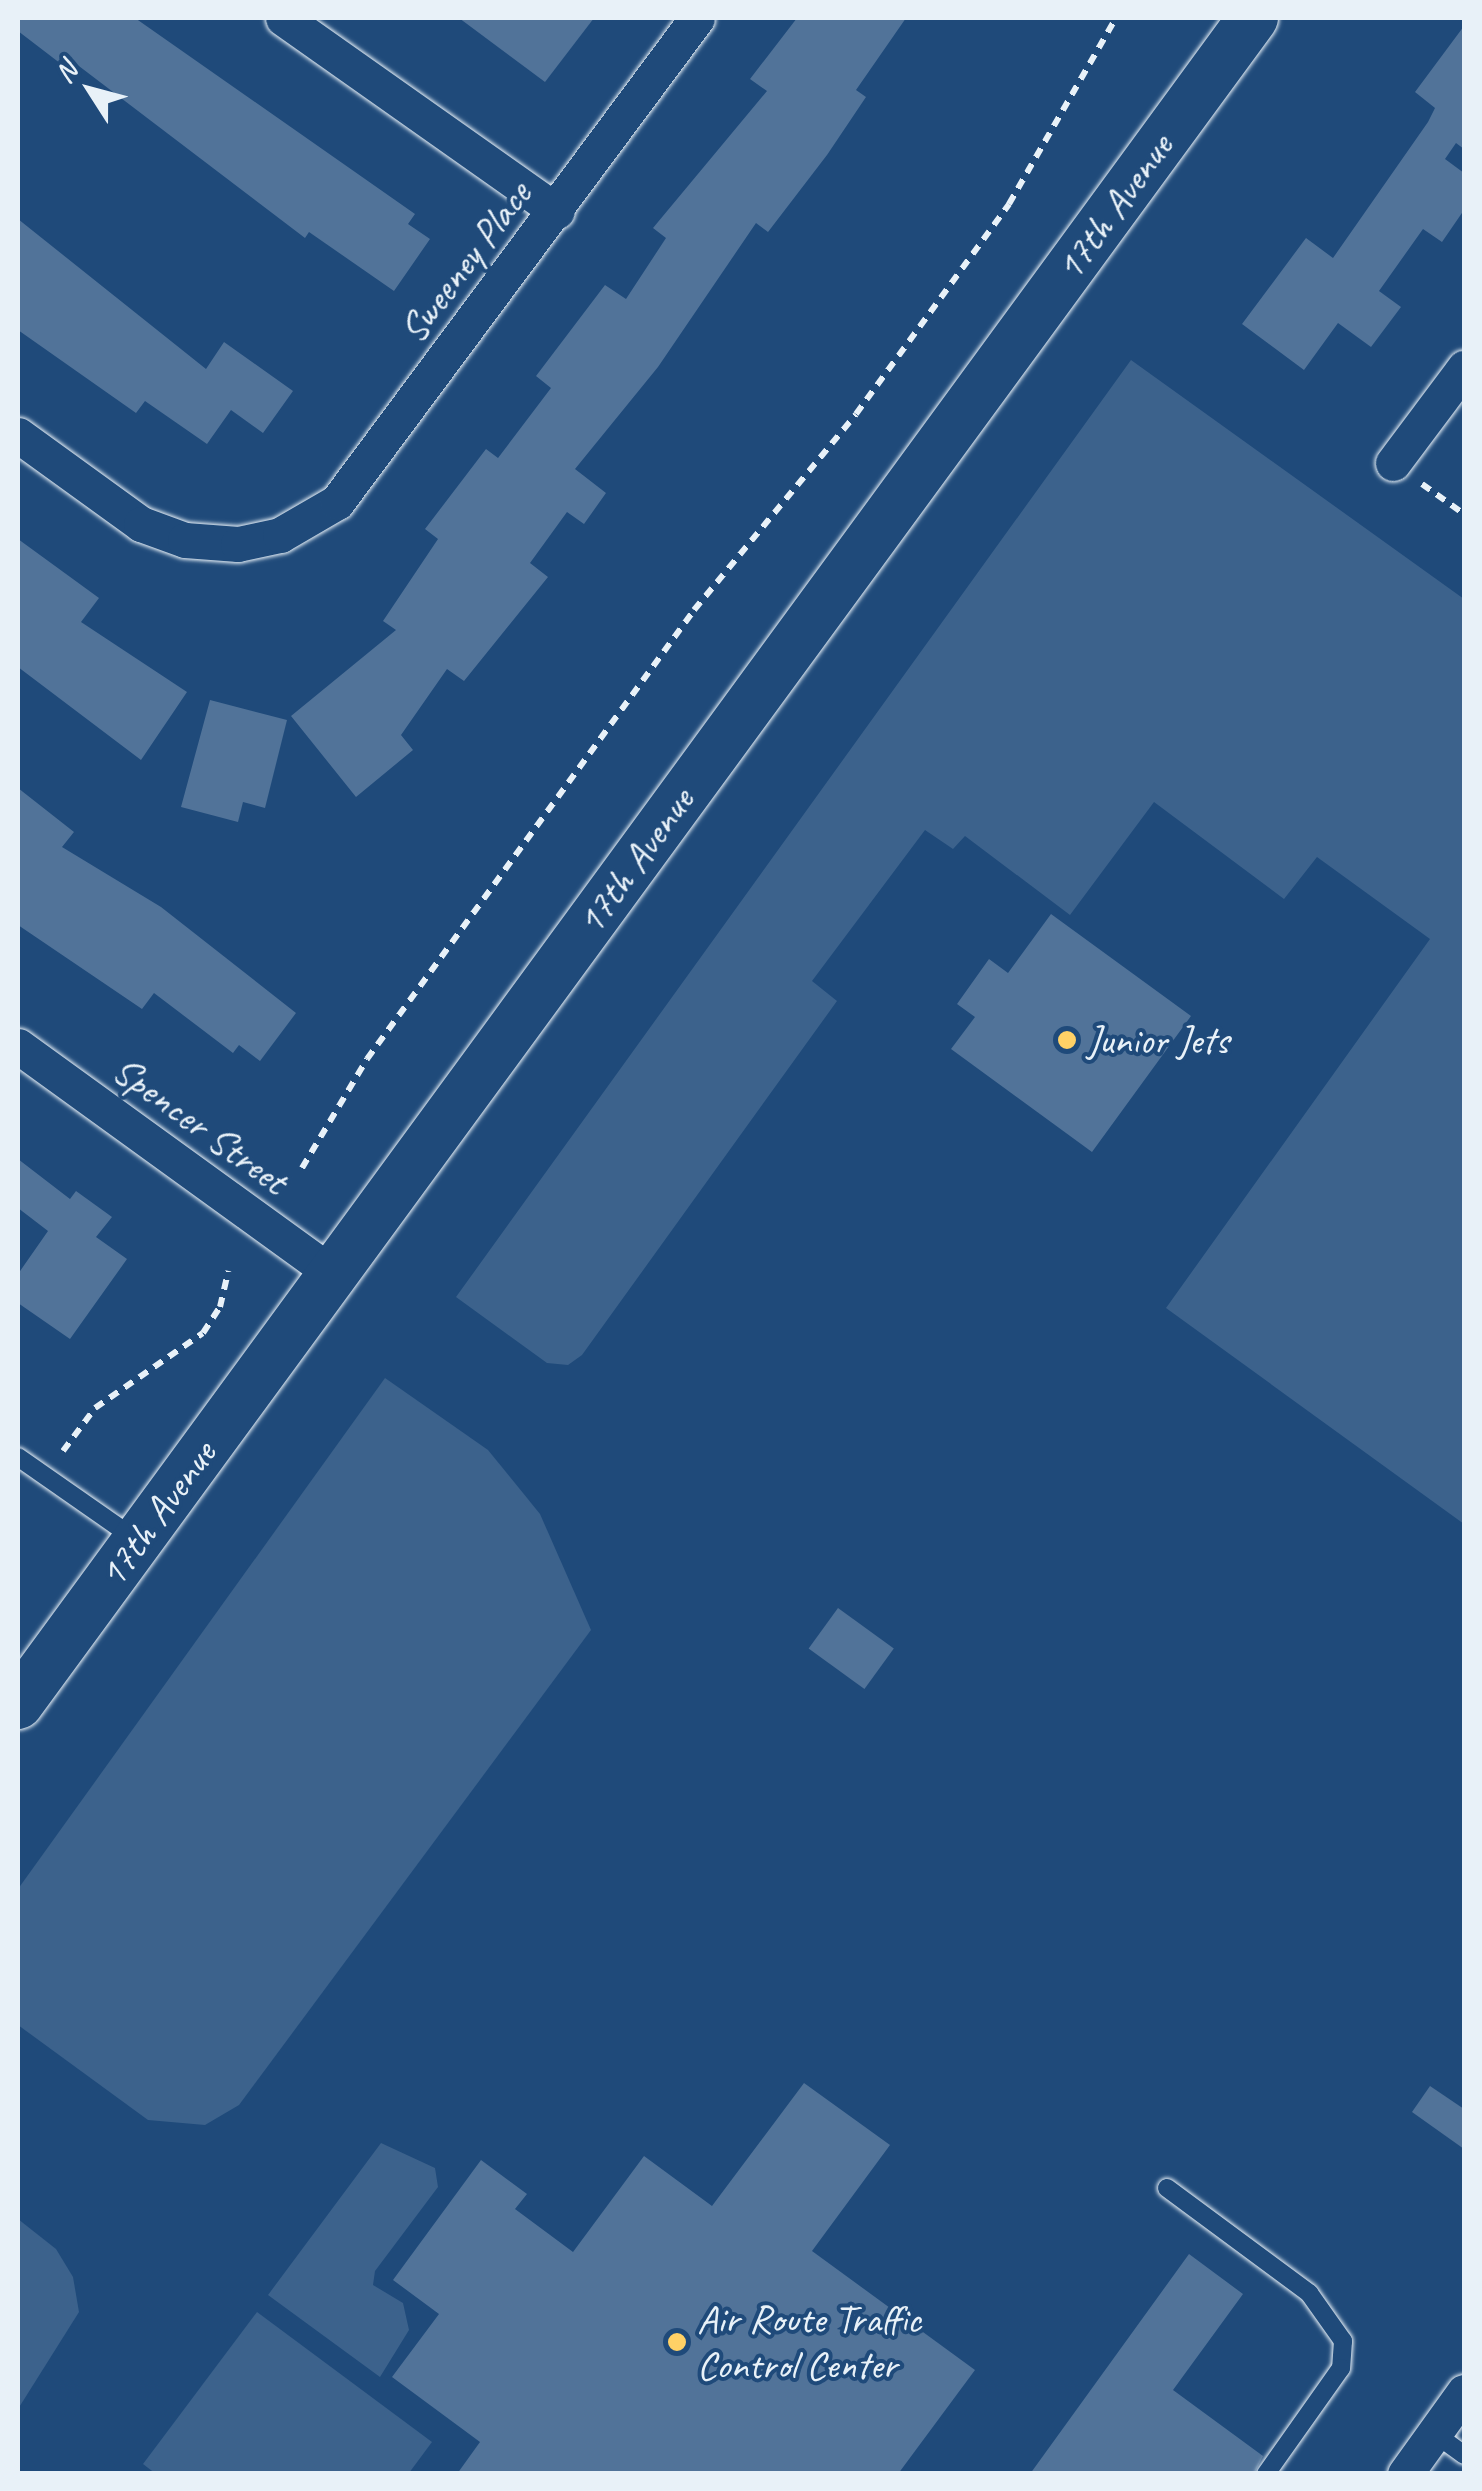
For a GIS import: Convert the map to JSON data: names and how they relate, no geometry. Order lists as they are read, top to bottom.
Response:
{
  "streets": {
    "main road": ["17th Avenue"],
    "street": ["Sweeney Place", "Spencer Street"]
  },
  "crossings": [
    ["17th Avenue", "Spencer Street"]
  ],
  "places": ["Junior Jets", "Air Route Traffic Control Center"],
  "north": "top left"
}
